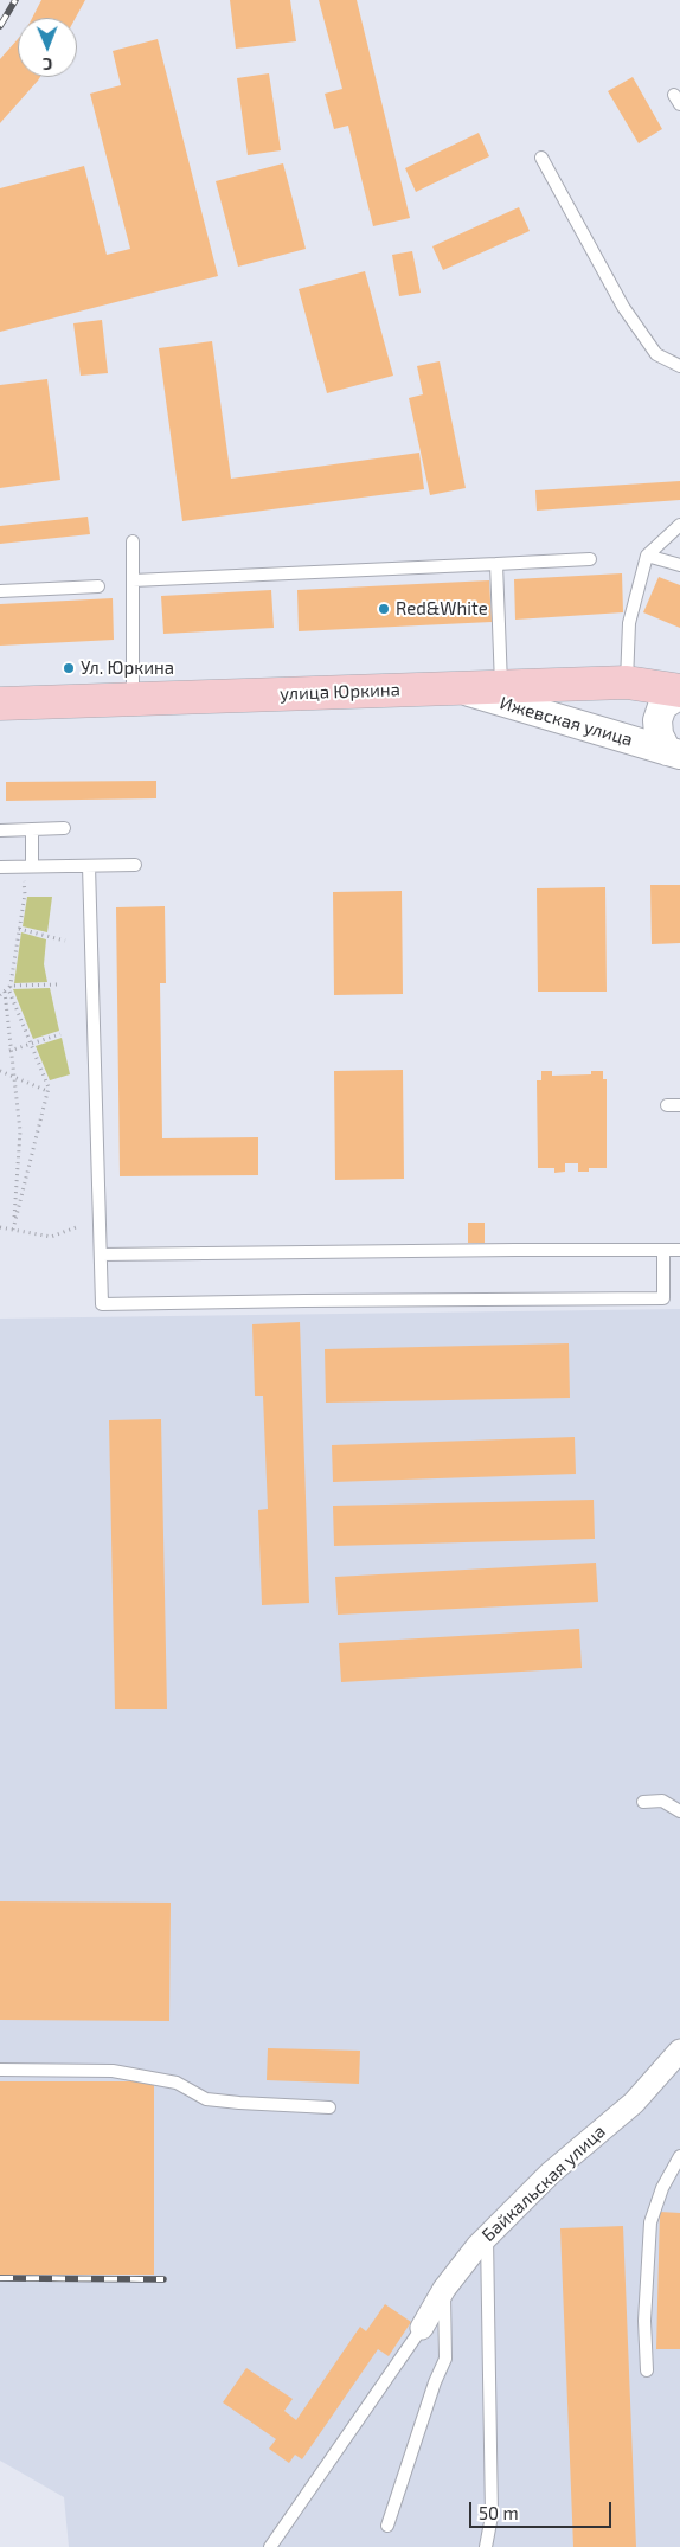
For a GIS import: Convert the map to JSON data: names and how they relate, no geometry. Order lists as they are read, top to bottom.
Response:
{
  "streets": {
    "main road": ["улица Юркина"],
    "street": ["Ижевская улица", "Байкальская улица"]
  },
  "crossings": [
    ["улица Юркина", "Ижевская улица"]
  ],
  "places": ["Red&White", "Ул. Юркина"],
  "scale_bar": "50 m",
  "north": "bottom"
}
